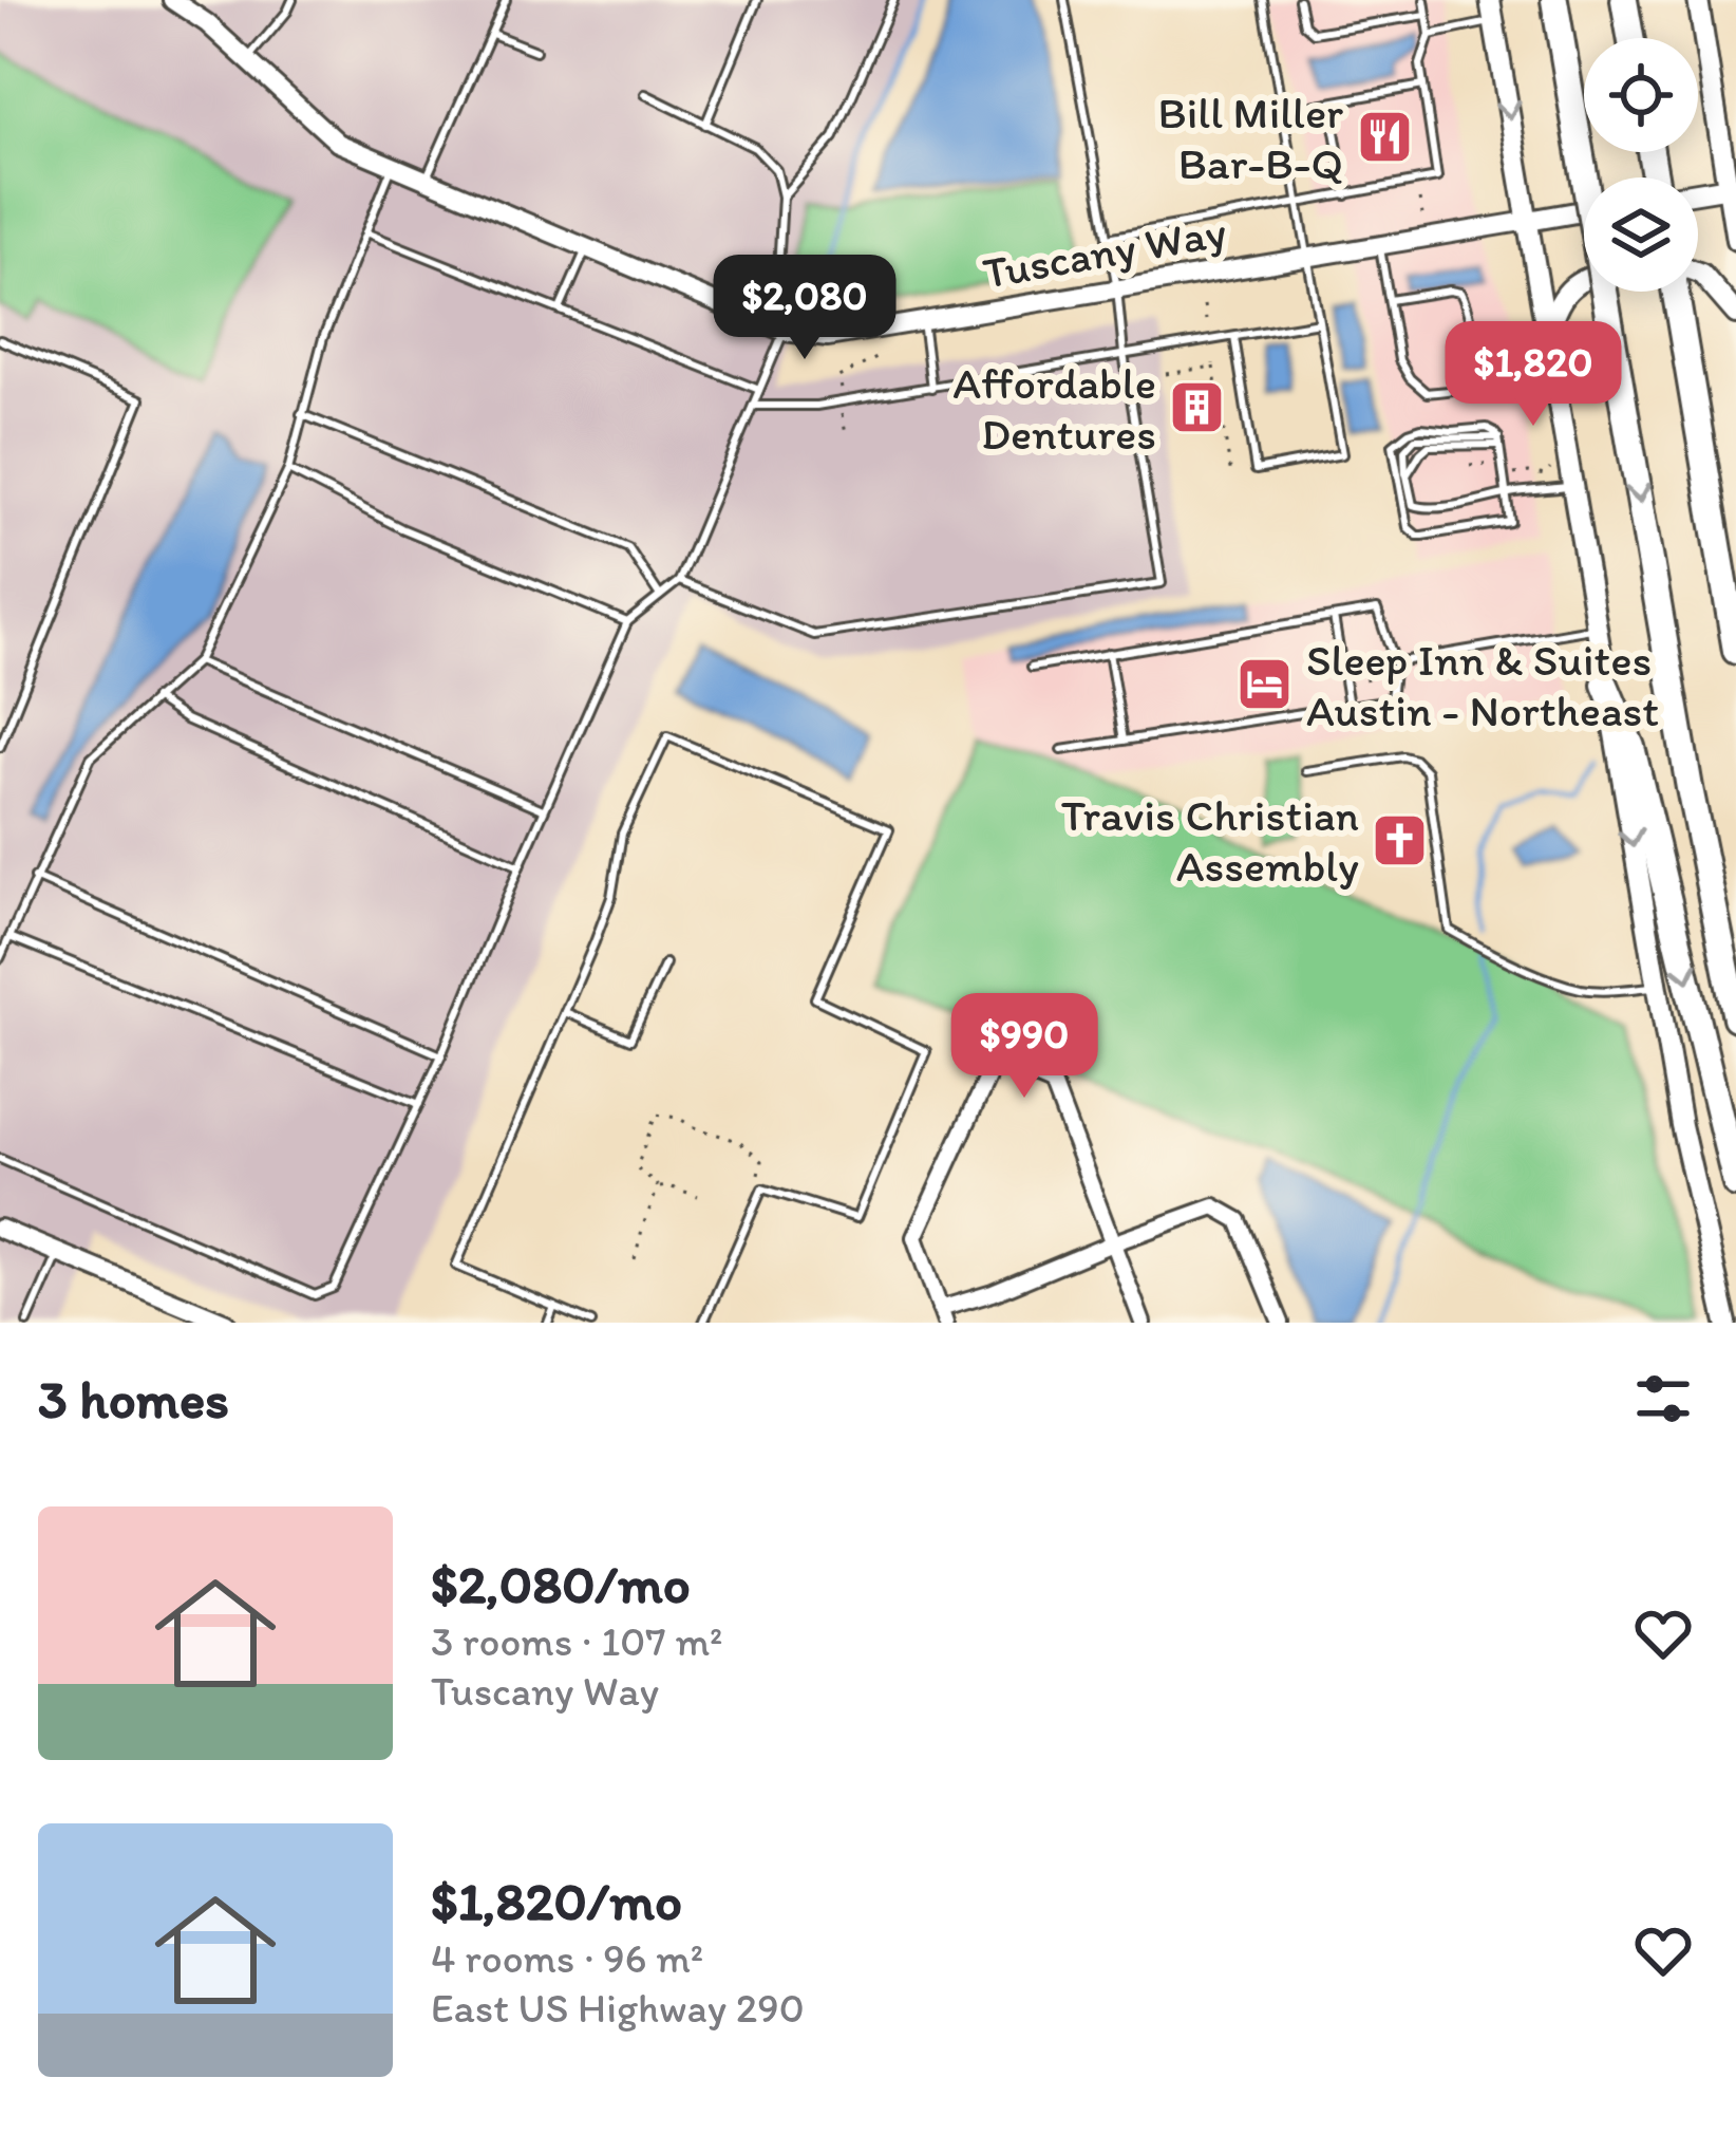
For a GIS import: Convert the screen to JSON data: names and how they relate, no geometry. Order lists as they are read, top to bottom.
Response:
{
  "streets": {
    "main road": ["Tuscany Way"]
  },
  "places": {
    "restaurant": ["Bill Miller Bar-B-Q"],
    "building": ["Affordable Dentures"],
    "hotel": ["Sleep Inn & Suites Austin - Northeast"],
    "church": ["Travis Christian Assembly"]
  },
  "page": {
    "price": ["$2,080", "$1,820", "$990"],
    "heading": "3 homes",
    "list": [
      {
        "name": "$2,080/mo",
        "note": "3 rooms · 107 m² · Tuscany Way"
      },
      {
        "name": "$1,820/mo",
        "note": "4 rooms · 96 m² · East US Highway 290"
      }
    ]
  }
}
